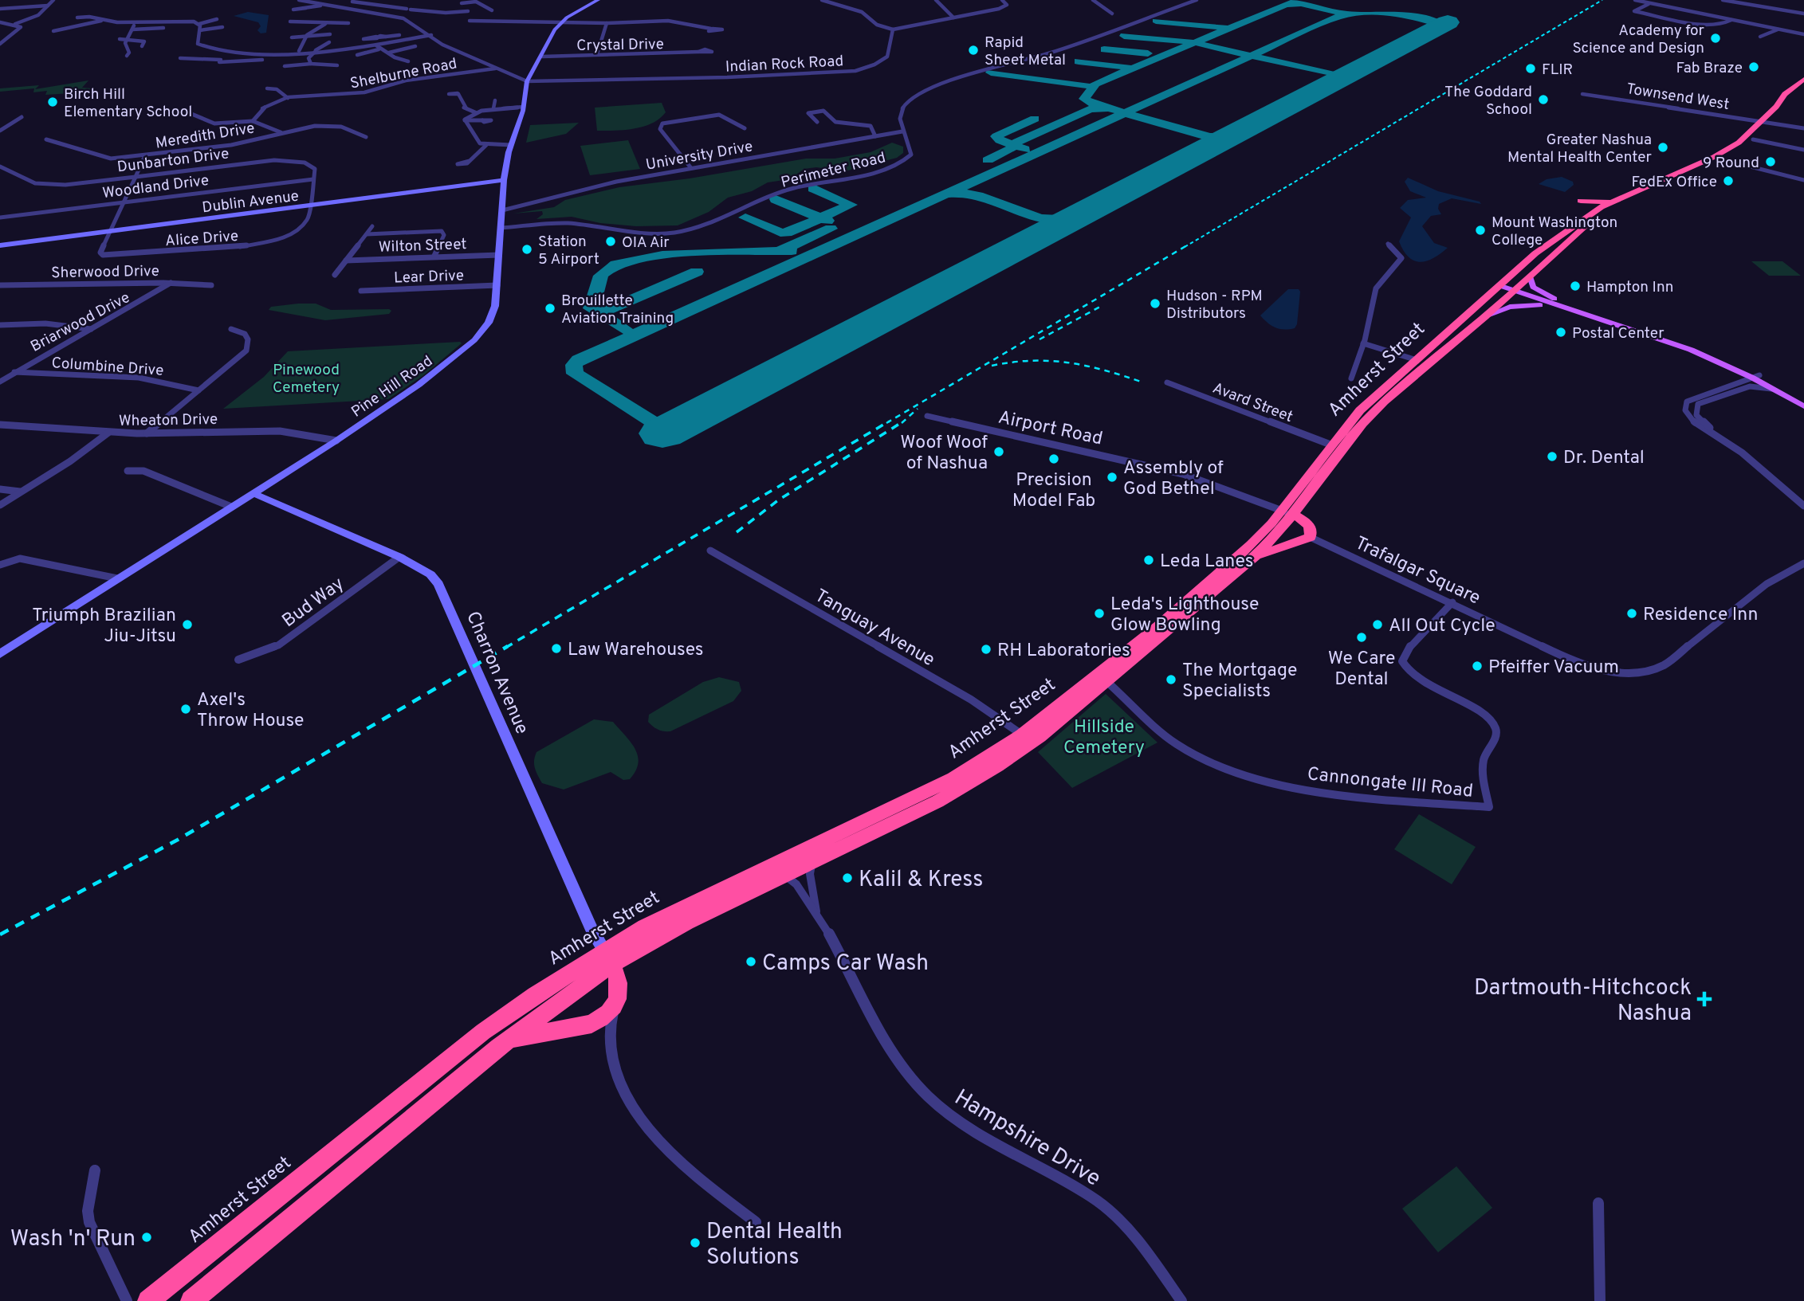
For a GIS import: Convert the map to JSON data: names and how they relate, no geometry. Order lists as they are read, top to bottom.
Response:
{
  "streets": {
    "highway": ["Amherst Street"],
    "street": [
      "Crystal Drive",
      "Indian Rock Road",
      "Shelburne Road",
      "Townsend West",
      "Meredith Drive",
      "University Drive",
      "Dunbarton Drive",
      "Perimeter Road",
      "Woodland Drive",
      "Dublin Avenue",
      "Alice Drive",
      "Wilton Street",
      "Sherwood Drive",
      "Lear Drive",
      "Briarwood Drive",
      "Columbine Drive",
      "Pine Hill Road",
      "Avard Street",
      "Wheaton Drive",
      "Airport Road",
      "Trafalgar Square",
      "Bud Way",
      "Tanguay Avenue",
      "Charron Avenue",
      "Cannongate III Road",
      "Hampshire Drive"
    ]
  },
  "crossings": [
    ["Crystal Drive", "Pine Hill Road"],
    ["Indian Rock Road", "Pine Hill Road"],
    ["Townsend West", "Amherst Street"],
    ["University Drive", "Perimeter Road"],
    ["University Drive", "Pine Hill Road"],
    ["Dunbarton Drive", "Woodland Drive"],
    ["Perimeter Road", "Pine Hill Road"],
    ["Dublin Avenue", "Alice Drive"],
    ["Dublin Avenue", "Pine Hill Road"],
    ["Wilton Street", "Pine Hill Road"],
    ["Sherwood Drive", "Briarwood Drive"],
    ["Lear Drive", "Pine Hill Road"],
    ["Briarwood Drive", "Columbine Drive"],
    ["Amherst Street", "Avard Street"],
    ["Amherst Street", "Airport Road"],
    ["Amherst Street", "Tanguay Avenue"],
    ["Amherst Street", "Charron Avenue"],
    ["Amherst Street", "Cannongate III Road"],
    ["Amherst Street", "Hampshire Drive"],
    ["Pine Hill Road", "Wheaton Drive"],
    ["Pine Hill Road", "Charron Avenue"],
    ["Trafalgar Square", "Cannongate III Road"],
    ["Bud Way", "Charron Avenue"]
  ],
  "parks": ["Pinewood Cemetery", "Hillside Cemetery"],
  "places": {
    "other": [
      "Academy for Science and Design",
      "Rapid Sheet Metal",
      "Fab Braze",
      "FLIR",
      "The Goddard School",
      "Birch Hill Elementary School",
      "Greater Nashua Mental Health Center",
      "9 Round",
      "FedEx Office",
      "Mount Washington College",
      "OIA Air",
      "Station 5 Airport",
      "Hampton Inn",
      "Hudson - RPM Distributors",
      "Brouillette Aviation Training",
      "Postal Center",
      "Woof Woof of Nashua",
      "Dr. Dental",
      "Precision Model Fab",
      "Assembly of God Bethel",
      "Leda Lanes",
      "Leda's Lighthouse Glow Bowling",
      "Residence Inn",
      "Triumph Brazilian Jiu-Jitsu",
      "All Out Cycle",
      "We Care Dental",
      "Law Warehouses",
      "RH Laboratories",
      "Pfeiffer Vacuum",
      "The Mortgage Specialists",
      "Axel's Throw House",
      "Kalil & Kress",
      "Camps Car Wash",
      "Wash 'n' Run",
      "Dental Health Solutions"
    ],
    "health": ["Dartmouth-Hitchcock Nashua"]
  }
}
